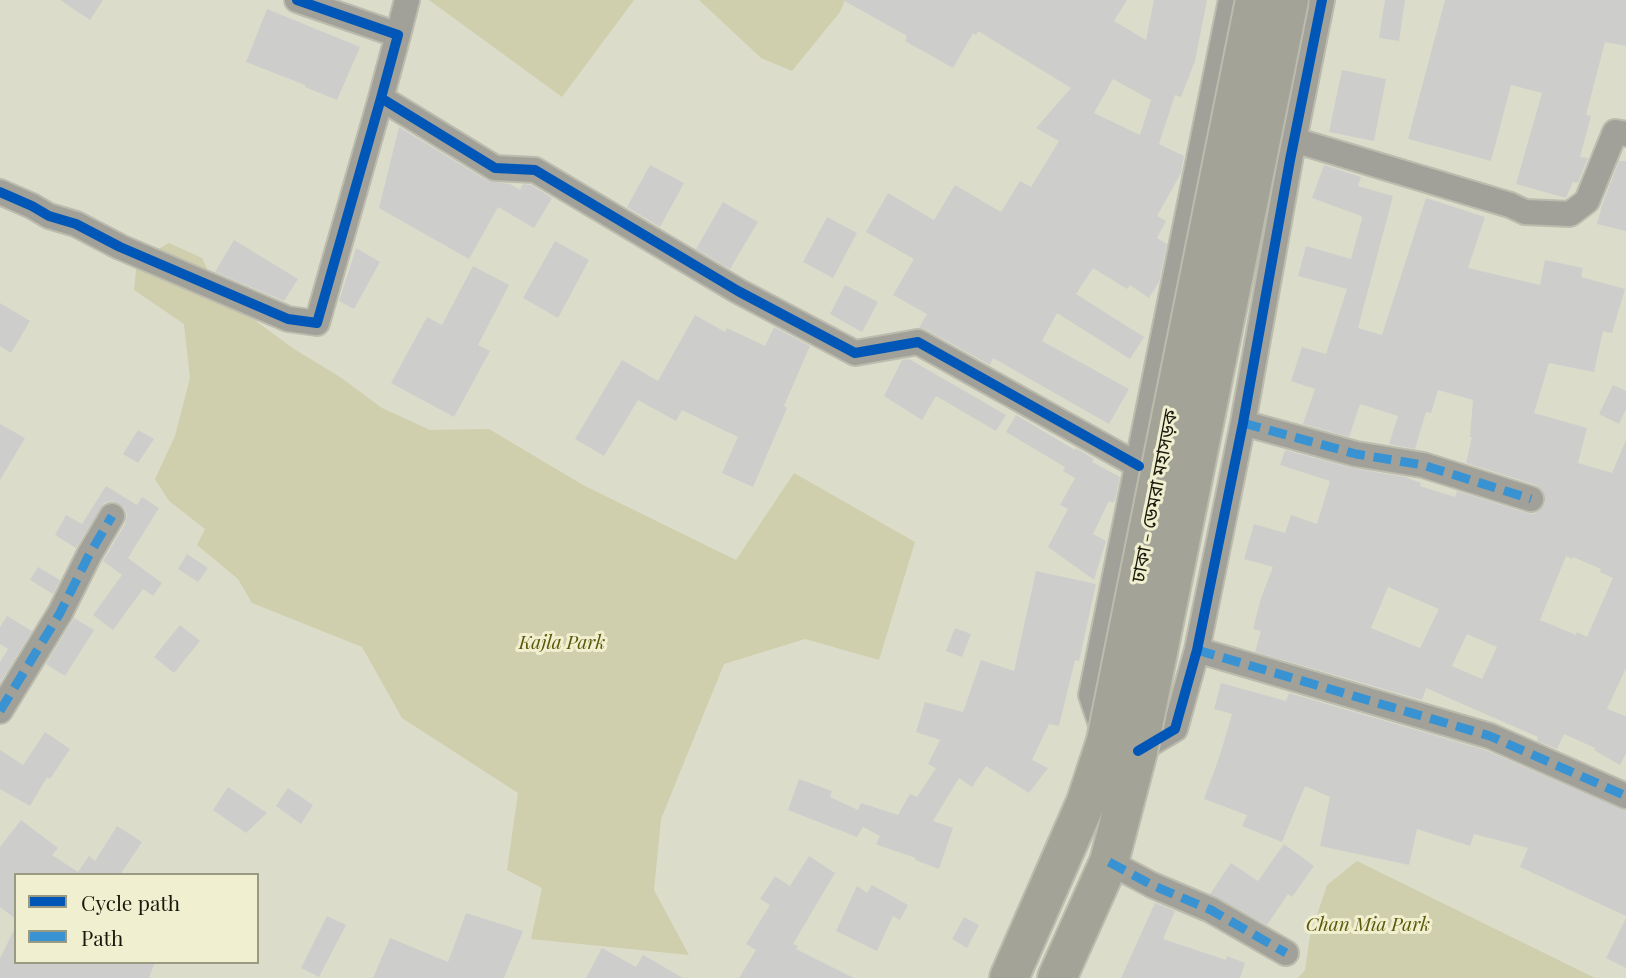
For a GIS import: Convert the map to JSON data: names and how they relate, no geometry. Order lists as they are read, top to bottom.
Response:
{
  "streets": {
    "main road": ["ঢাকা - ডেমরা মহাসড়ক"]
  },
  "parks": ["Kajla Park", "Chan Mia Park"],
  "legend": ["Cycle path", "Path"]
}
